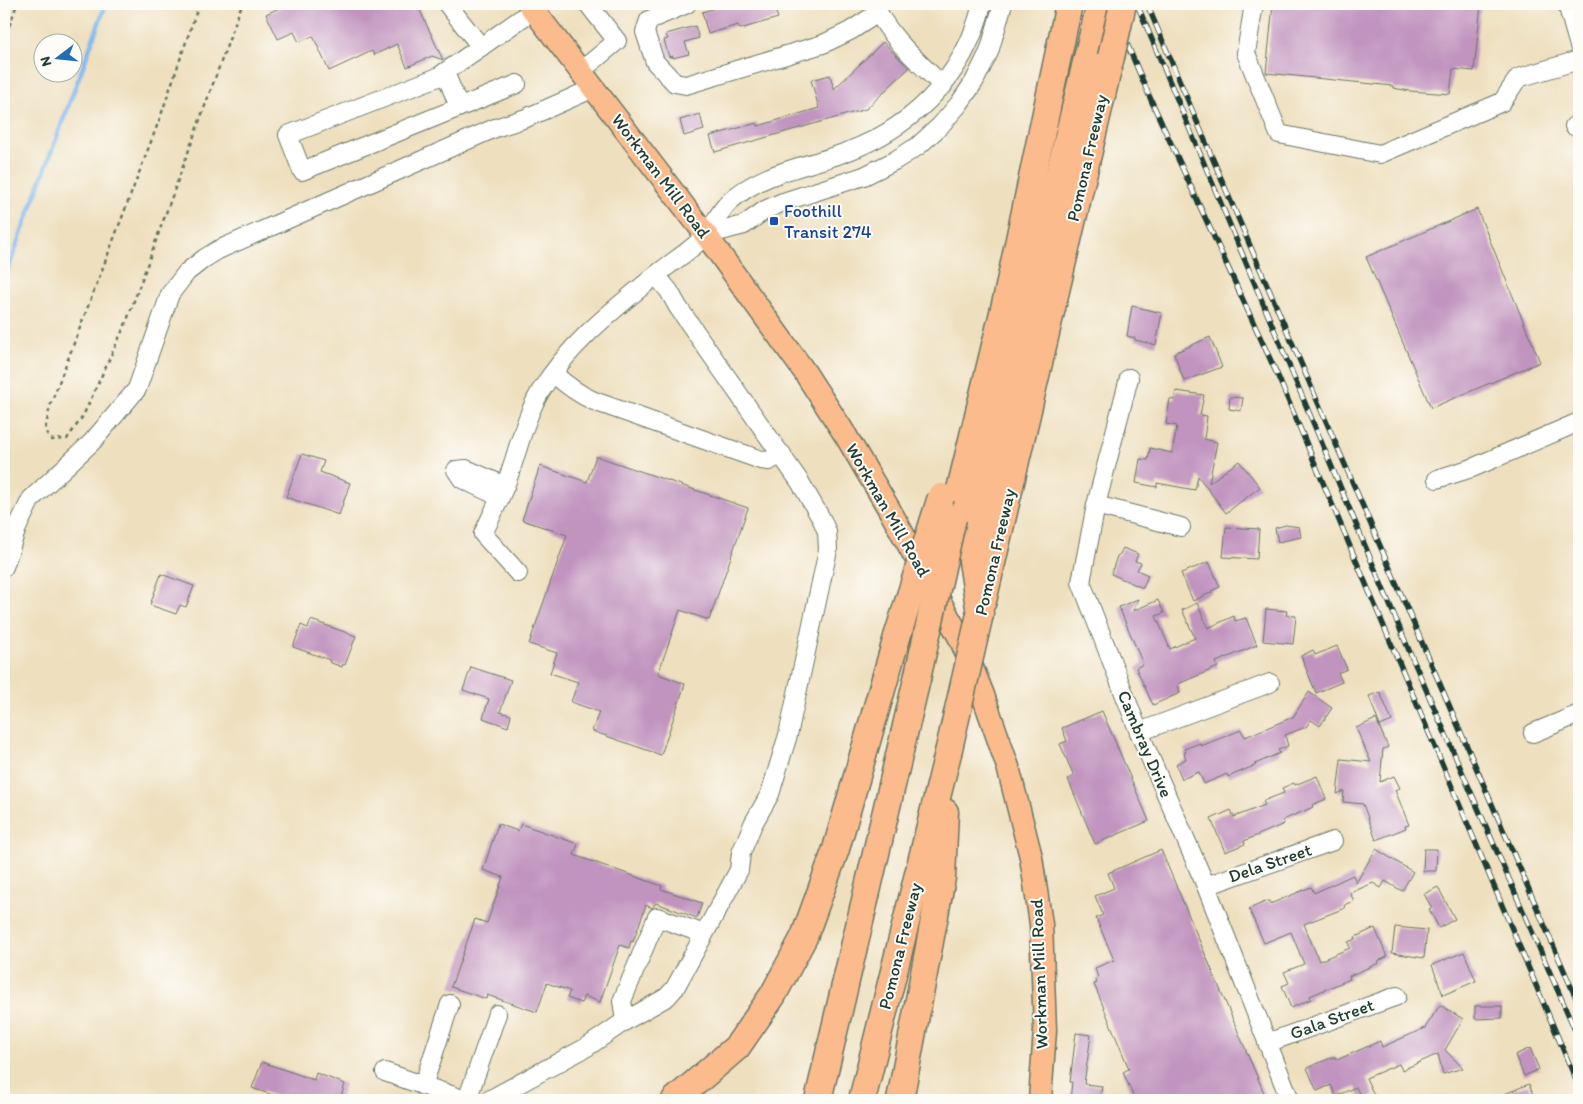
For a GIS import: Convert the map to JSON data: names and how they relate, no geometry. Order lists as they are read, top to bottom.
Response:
{
  "streets": {
    "highway": ["Pomona Freeway"],
    "main road": ["Workman Mill Road"],
    "street": ["Cambray Drive", "Dela Street", "Gala Street"]
  },
  "crossings": [
    ["Cambray Drive", "Dela Street"],
    ["Cambray Drive", "Gala Street"]
  ],
  "places": {
    "transit": ["Foothill Transit 274"]
  },
  "north": "left"
}
